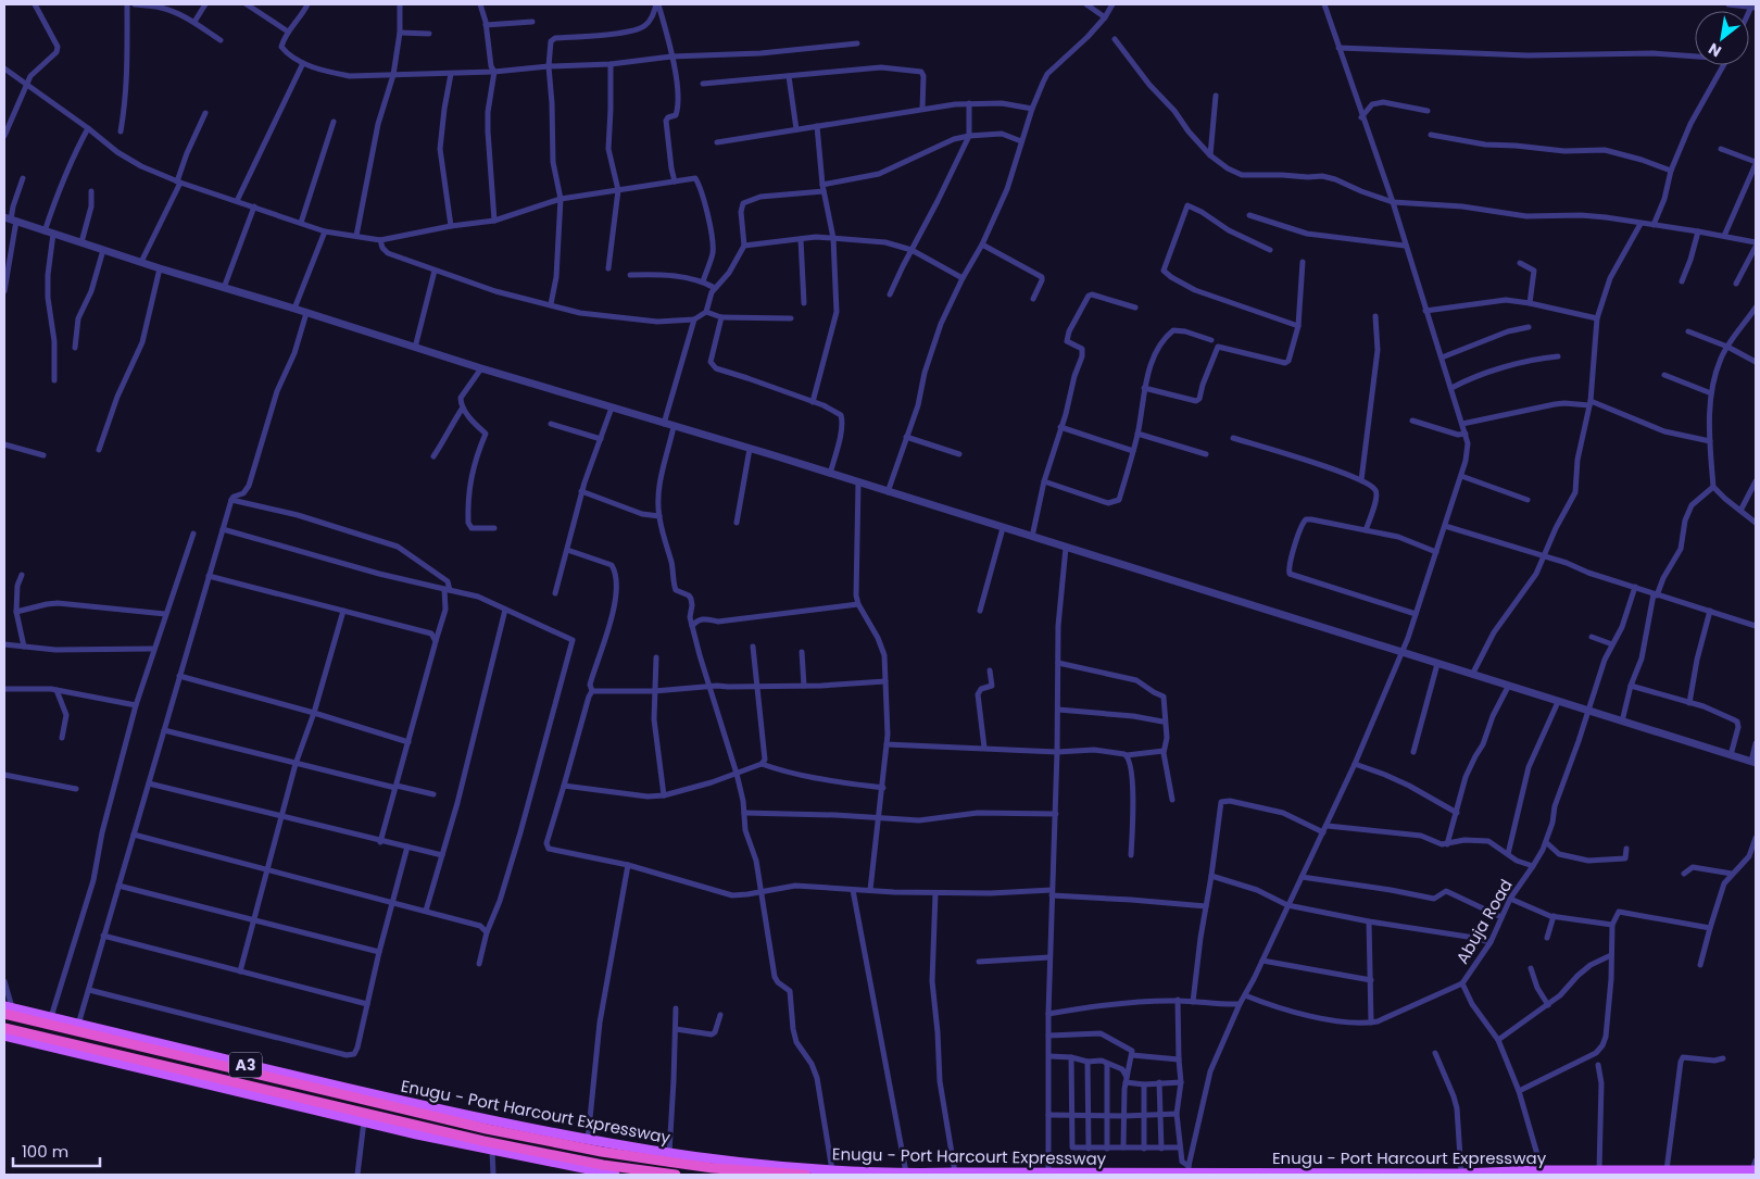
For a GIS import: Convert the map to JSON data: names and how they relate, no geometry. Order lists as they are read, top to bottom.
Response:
{
  "streets": {
    "highway": ["A3", "Enugu - Port Harcourt Expressway"],
    "street": ["Abuja Road"]
  },
  "crossings": [
    ["Abuja Road", "Enugu - Port Harcourt Expressway"]
  ],
  "scale_bar": "100 m",
  "north": "bottom left"
}
